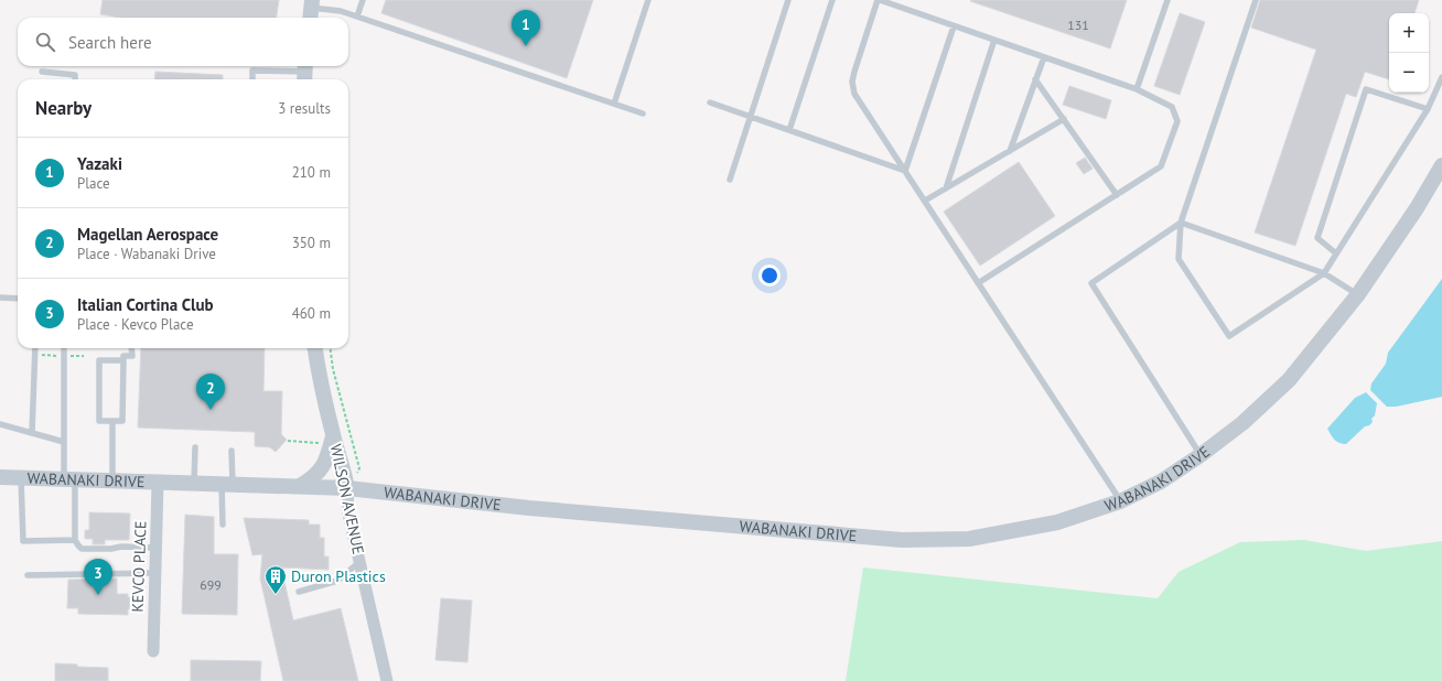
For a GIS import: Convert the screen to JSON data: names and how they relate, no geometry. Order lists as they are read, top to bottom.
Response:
{
  "streets": {
    "street": ["WABANAKI DRIVE", "WILSON AVENUE", "KEVCO PLACE"]
  },
  "crossings": [
    ["WABANAKI DRIVE", "WILSON AVENUE"],
    ["WABANAKI DRIVE", "KEVCO PLACE"]
  ],
  "places": {
    "building": ["Duron Plastics"]
  },
  "house_numbers": ["131", "699"],
  "page": {
    "pins": ["1", "2", "3"],
    "map_buttons": ["+", "−"],
    "search": "Search here",
    "heading": ["Nearby", "3 results"],
    "list": [
      {
        "mark": "1",
        "name": "Yazaki",
        "note": "Place",
        "value": "210 m"
      },
      {
        "mark": "2",
        "name": "Magellan Aerospace",
        "note": "Place · Wabanaki Drive",
        "value": "350 m"
      },
      {
        "mark": "3",
        "name": "Italian Cortina Club",
        "note": "Place · Kevco Place",
        "value": "460 m"
      }
    ]
  }
}
